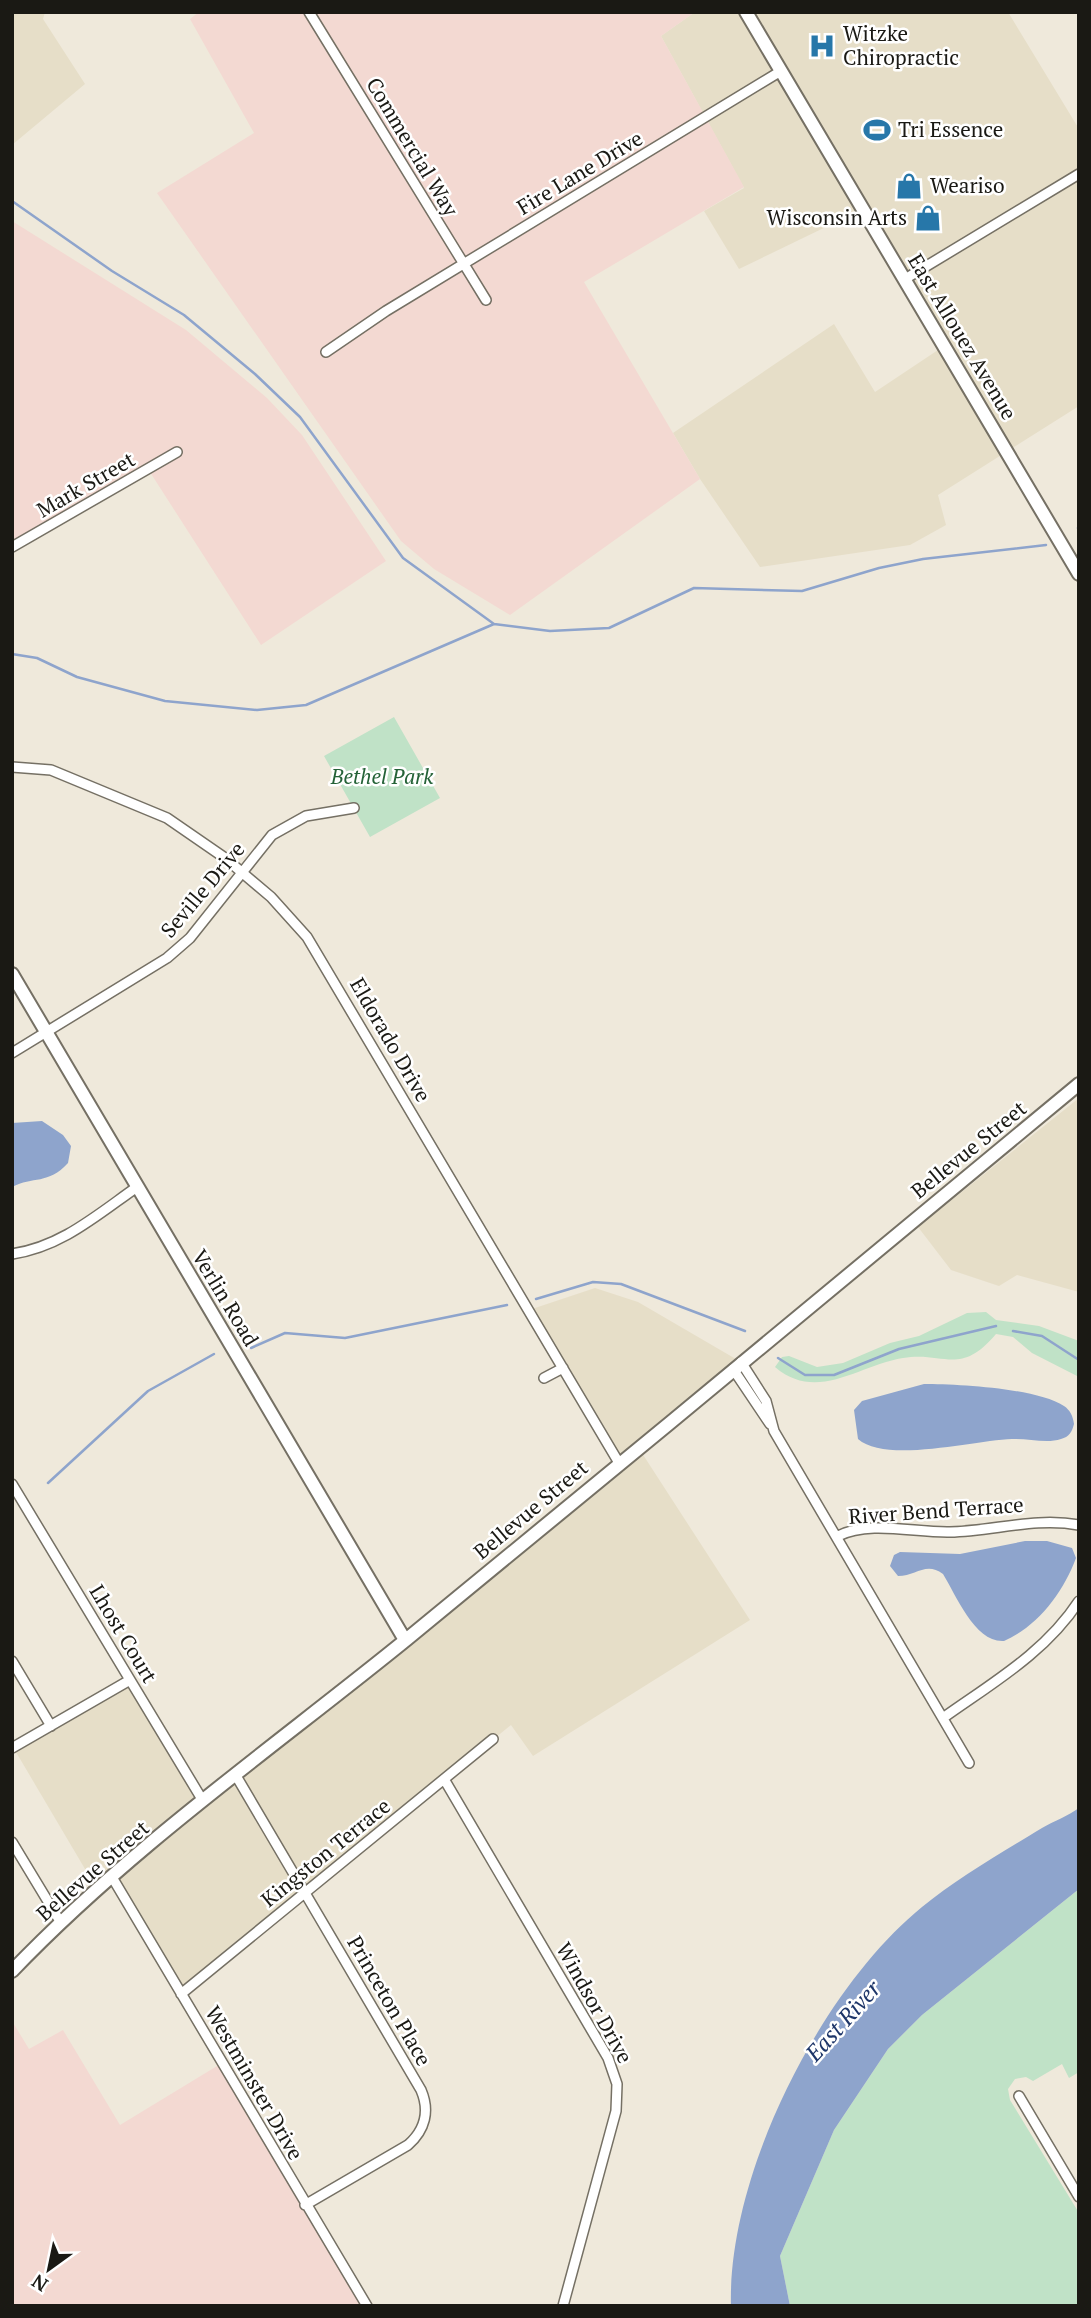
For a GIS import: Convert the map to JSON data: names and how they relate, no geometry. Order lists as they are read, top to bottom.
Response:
{
  "streets": {
    "street": [
      "Commercial Way",
      "Fire Lane Drive",
      "East Allouez Avenue",
      "Mark Street",
      "Seville Drive",
      "Eldorado Drive",
      "Bellevue Street",
      "Verlin Road",
      "River Bend Terrace",
      "Lhost Court",
      "Kingston Terrace",
      "Princeton Place",
      "Windsor Drive",
      "Westminster Drive"
    ]
  },
  "crossings": [
    ["Commercial Way", "Fire Lane Drive"],
    ["Fire Lane Drive", "East Allouez Avenue"],
    ["Seville Drive", "Eldorado Drive"],
    ["Seville Drive", "Verlin Road"],
    ["Eldorado Drive", "Bellevue Street"],
    ["Bellevue Street", "Verlin Road"],
    ["Bellevue Street", "River Bend Terrace"],
    ["Bellevue Street", "Lhost Court"],
    ["Bellevue Street", "Princeton Place"],
    ["Bellevue Street", "Westminster Drive"],
    ["Kingston Terrace", "Princeton Place"],
    ["Kingston Terrace", "Windsor Drive"],
    ["Kingston Terrace", "Westminster Drive"],
    ["Princeton Place", "Westminster Drive"]
  ],
  "water": ["East River"],
  "parks": ["Bethel Park"],
  "places": {
    "hospital": ["Witzke Chiropractic"],
    "sports": ["Tri Essence"],
    "shop": ["Weariso", "Wisconsin Arts"]
  },
  "north": "bottom left"
}
